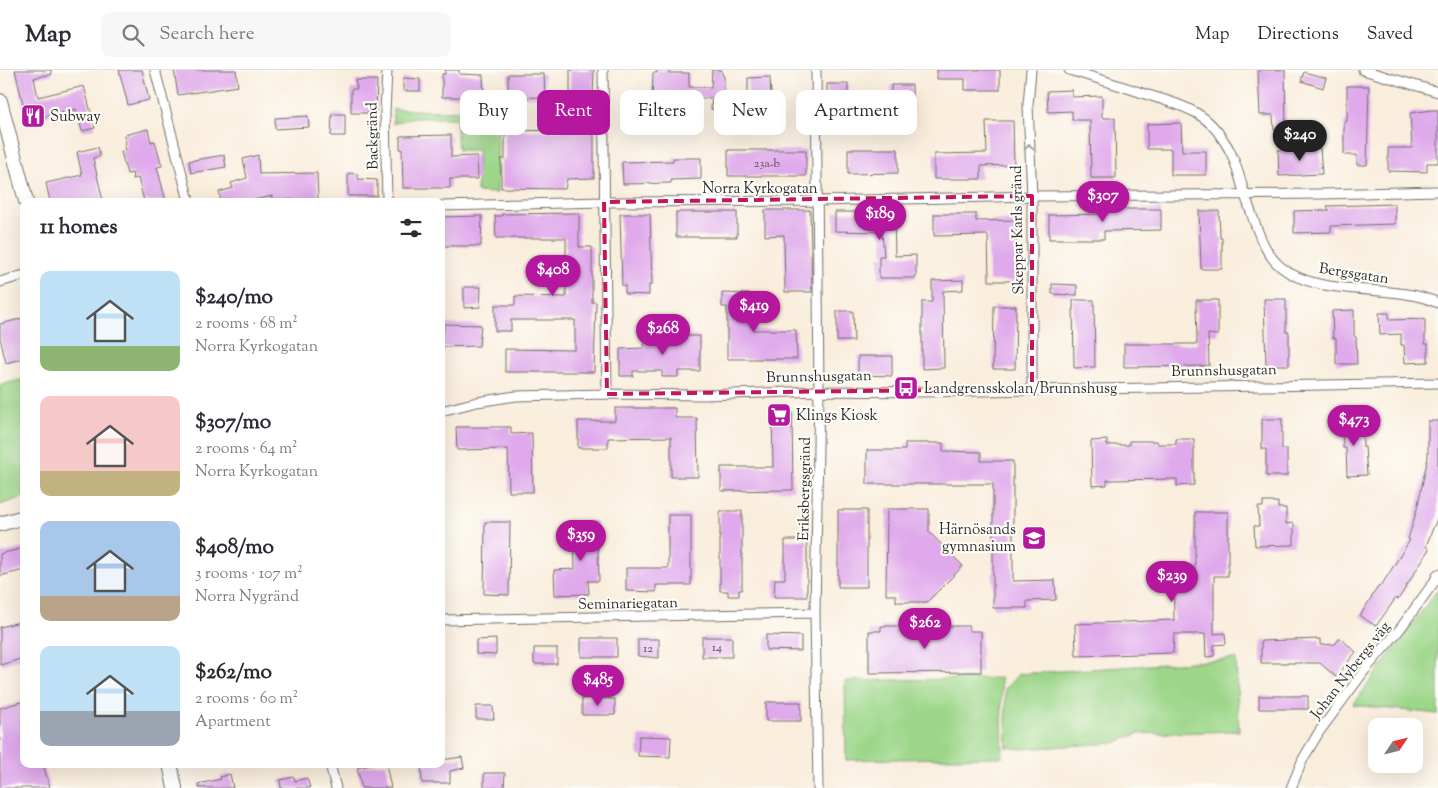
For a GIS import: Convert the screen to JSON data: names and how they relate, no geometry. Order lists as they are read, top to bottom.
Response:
{
  "streets": {
    "street": [
      "Backgränd",
      "Norra Kyrkogatan",
      "Skeppar Karls gränd",
      "Bergsgatan",
      "Brunnshusgatan",
      "Eriksbergsgränd",
      "Seminariegatan",
      "Johan Nybergs väg"
    ]
  },
  "crossings": [
    ["Norra Kyrkogatan", "Skeppar Karls gränd"],
    ["Norra Kyrkogatan", "Bergsgatan"],
    ["Norra Kyrkogatan", "Eriksbergsgränd"],
    ["Skeppar Karls gränd", "Brunnshusgatan"],
    ["Brunnshusgatan", "Eriksbergsgränd"],
    ["Eriksbergsgränd", "Seminariegatan"]
  ],
  "one_way": ["Skeppar Karls gränd"],
  "places": {
    "restaurant": ["Subway"],
    "bus stop": ["Landgrensskolan/Brunnshusg"],
    "supermarket": ["Klings Kiosk"],
    "school or university": ["Härnösands gymnasium"]
  },
  "house_numbers": ["23a-b", "14", "12"],
  "north": "top right",
  "page": {
    "header": "Map",
    "search": "Search here",
    "nav": ["Map", "Directions", "Saved"],
    "chip": [
      "Buy",
      "Rent",
      "Filters",
      "New",
      "Apartment"
    ],
    "price": [
      "$240",
      "$307",
      "$189",
      "$408",
      "$419",
      "$268",
      "$473",
      "$359",
      "$239",
      "$262",
      "$485"
    ],
    "heading": "11 homes",
    "list": [
      {
        "name": "$240/mo",
        "note": "2 rooms · 68 m² · Norra Kyrkogatan"
      },
      {
        "name": "$307/mo",
        "note": "2 rooms · 64 m² · Norra Kyrkogatan"
      },
      {
        "name": "$408/mo",
        "note": "3 rooms · 107 m² · Norra Nygränd"
      },
      {
        "name": "$262/mo",
        "note": "2 rooms · 60 m² · Apartment"
      }
    ]
  }
}
